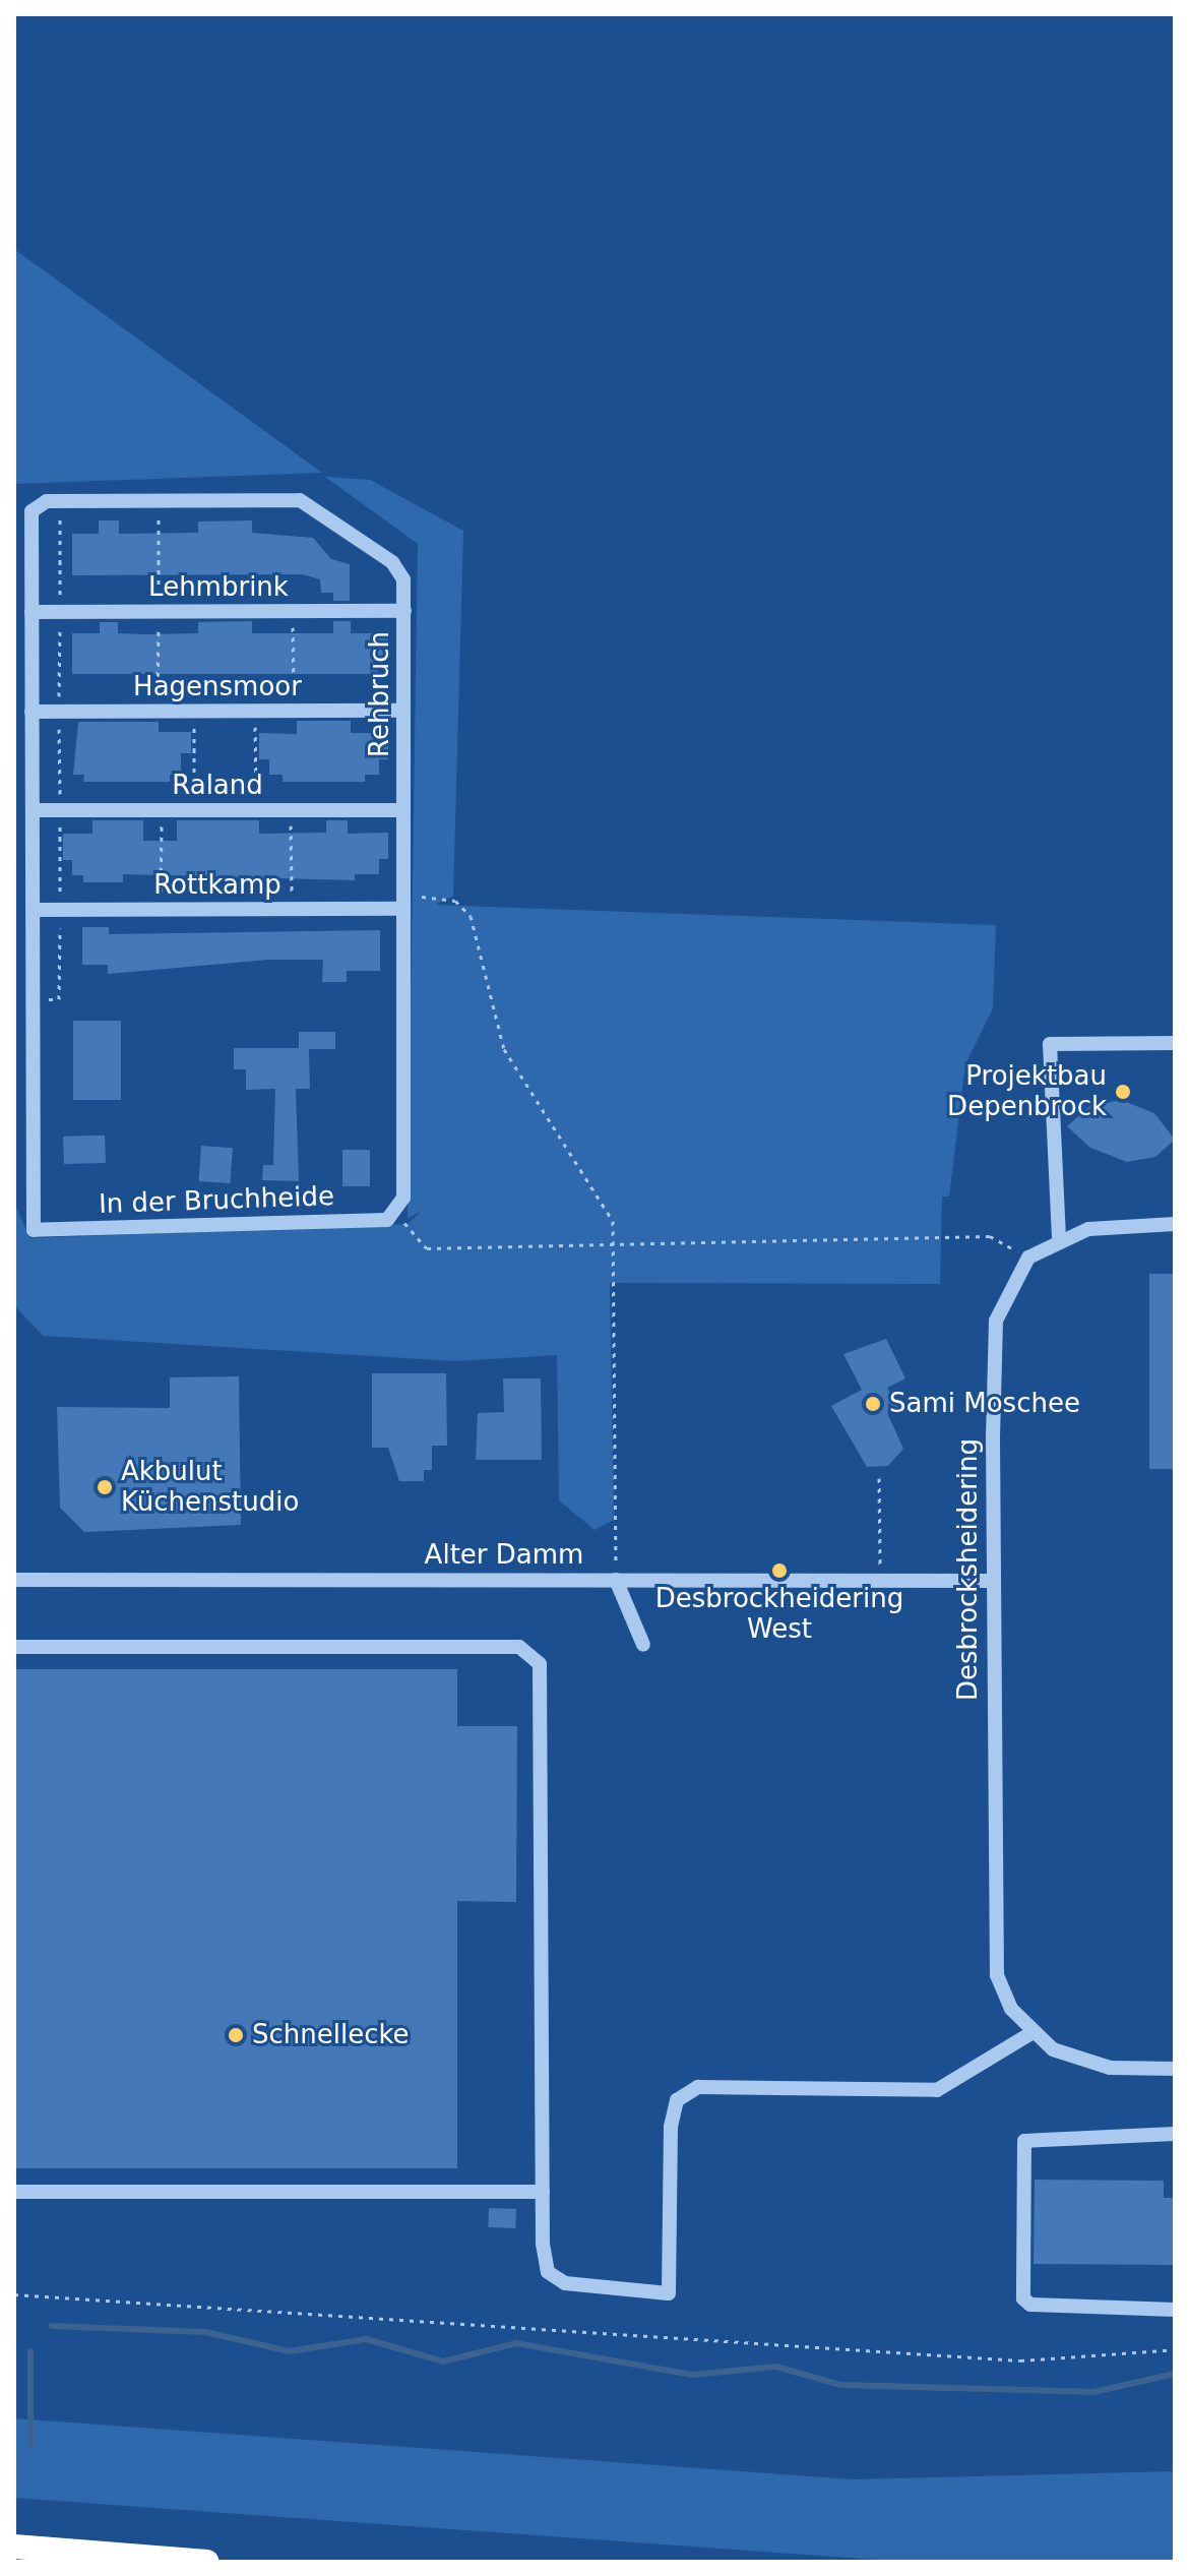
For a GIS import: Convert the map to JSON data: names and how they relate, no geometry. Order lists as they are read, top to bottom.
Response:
{
  "streets": {
    "street": [
      "Lehmbrink",
      "Hagensmoor",
      "Rehbruch",
      "Raland",
      "Rottkamp",
      "In der Bruchheide",
      "Alter Damm",
      "Desbrocksheidering"
    ]
  },
  "crossings": [
    ["Lehmbrink", "Rehbruch"],
    ["Hagensmoor", "Rehbruch"],
    ["Rehbruch", "Raland"],
    ["Rehbruch", "Rottkamp"],
    ["Rehbruch", "In der Bruchheide"],
    ["Alter Damm", "Desbrocksheidering"]
  ],
  "places": [
    "Projektbau Depenbrock",
    "Sami Moschee",
    "Akbulut Küchenstudio",
    "Desbrockheidering West",
    "Schnellecke"
  ]
}
